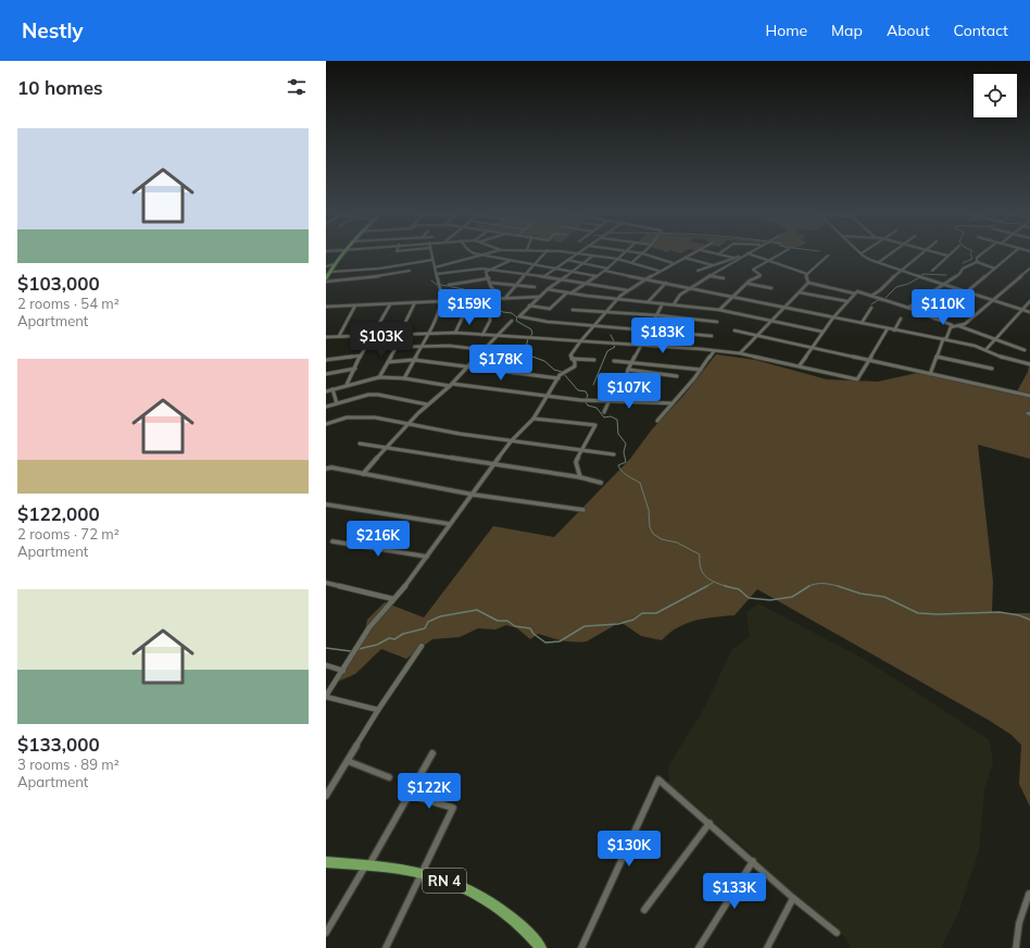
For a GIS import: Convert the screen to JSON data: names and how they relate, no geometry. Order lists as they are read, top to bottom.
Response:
{
  "streets": {
    "highway": ["RN 4"]
  },
  "page": {
    "header": "Nestly",
    "nav": [
      "Home",
      "Map",
      "About",
      "Contact"
    ],
    "heading": "10 homes",
    "list": [
      {
        "name": "$103,000",
        "note": "2 rooms · 54 m² · Apartment"
      },
      {
        "name": "$122,000",
        "note": "2 rooms · 72 m² · Apartment"
      },
      {
        "name": "$133,000",
        "note": "3 rooms · 89 m² · Apartment"
      }
    ],
    "price": [
      "$159K",
      "$110K",
      "$183K",
      "$103K",
      "$178K",
      "$107K",
      "$216K",
      "$122K",
      "$130K",
      "$133K"
    ]
  }
}
